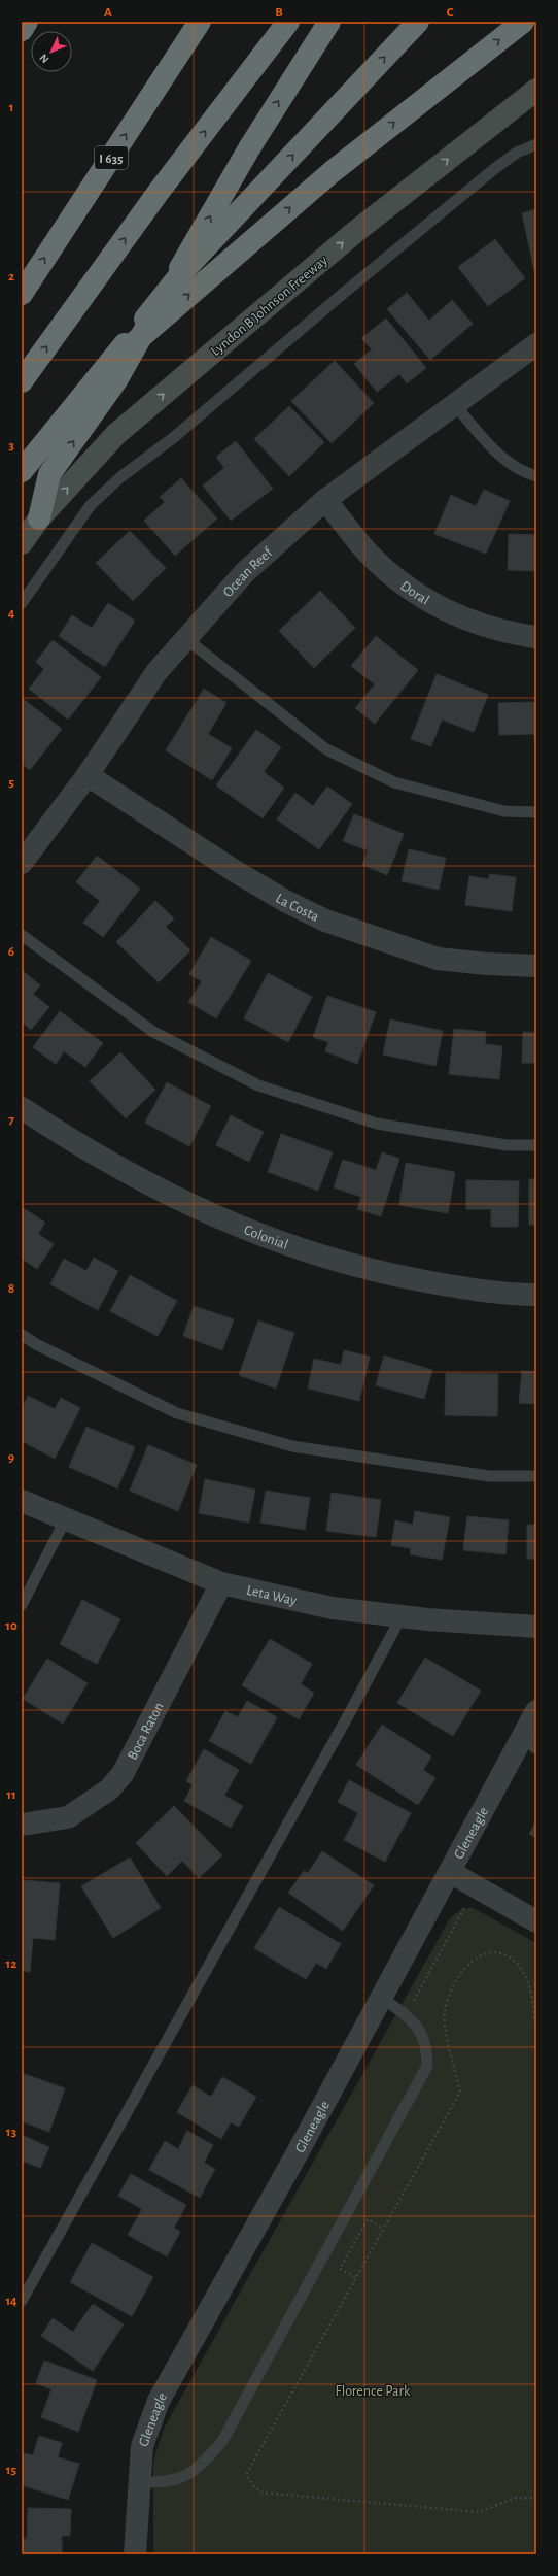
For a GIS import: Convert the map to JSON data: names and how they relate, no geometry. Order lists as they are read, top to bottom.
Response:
{
  "streets": {
    "highway": ["I 635"],
    "main road": ["Lyndon B Johnson Freeway"],
    "street": [
      "Ocean Reef",
      "Doral",
      "La Costa",
      "Colonial",
      "Leta Way",
      "Boca Raton",
      "Gleneagle"
    ]
  },
  "crossings": [
    ["Ocean Reef", "Doral"],
    ["Ocean Reef", "La Costa"],
    ["Leta Way", "Boca Raton"]
  ],
  "one_way": ["Lyndon B Johnson Freeway"],
  "parks": ["Florence Park"],
  "north": "bottom left",
  "grid": {
    "columns": ["A", "B", "C"],
    "rows": [
      "1",
      "2",
      "3",
      "4",
      "5",
      "6",
      "7",
      "8",
      "9",
      "10",
      "11",
      "12",
      "13",
      "14",
      "15"
    ]
  }
}
